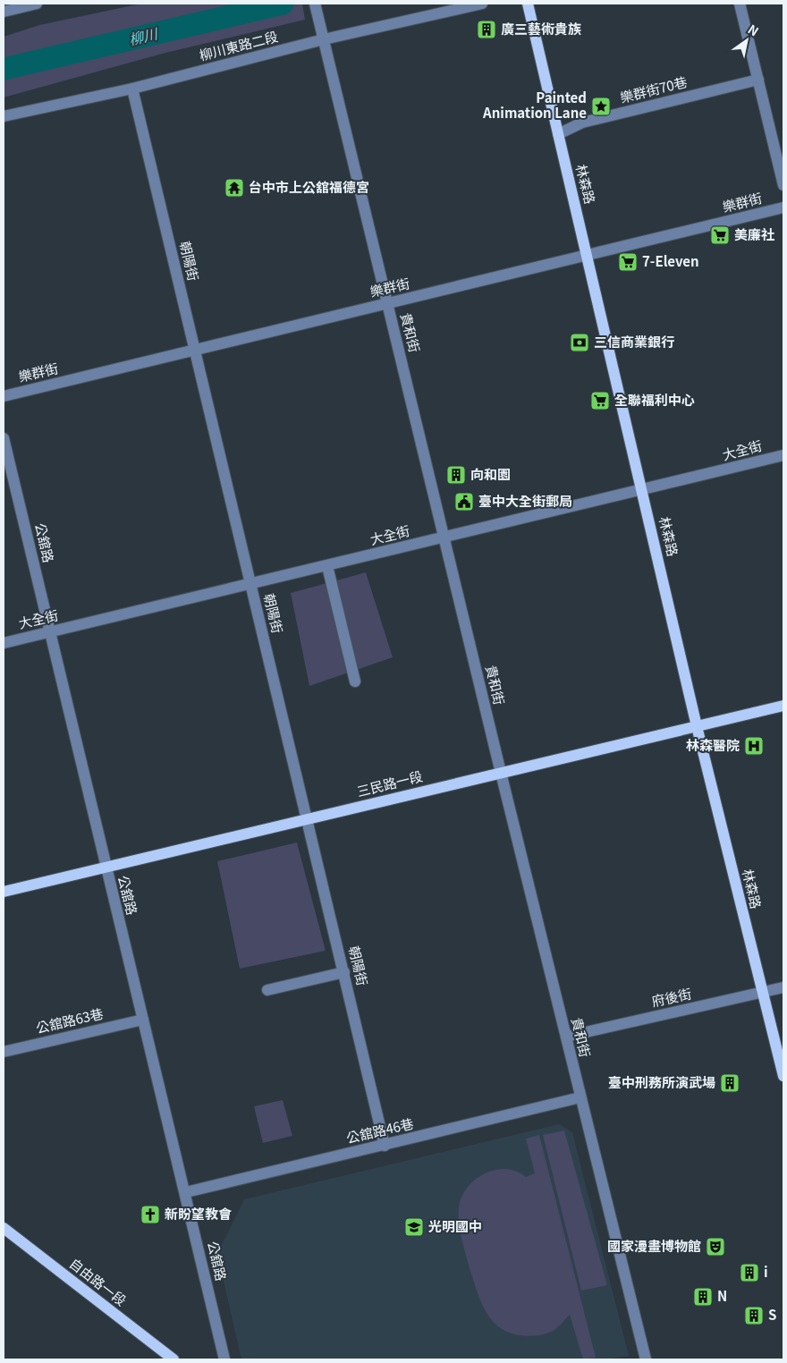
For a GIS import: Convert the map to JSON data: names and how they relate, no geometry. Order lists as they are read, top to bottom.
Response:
{
  "streets": {
    "main road": ["林森路", "三民路一段", "自由路一段"],
    "street": [
      "柳川東路二段",
      "樂群街70巷",
      "樂群街",
      "朝陽街",
      "貴和街",
      "大全街",
      "公舘路",
      "府後街",
      "公舘路63巷",
      "公舘路46巷"
    ]
  },
  "crossings": [
    ["柳川東路二段", "朝陽街"],
    ["柳川東路二段", "貴和街"],
    ["樂群街70巷", "林森路"],
    ["林森路", "樂群街"],
    ["林森路", "大全街"],
    ["林森路", "三民路一段"],
    ["林森路", "府後街"],
    ["樂群街", "朝陽街"],
    ["樂群街", "貴和街"],
    ["朝陽街", "大全街"],
    ["朝陽街", "三民路一段"],
    ["朝陽街", "公舘路46巷"],
    ["貴和街", "大全街"],
    ["貴和街", "三民路一段"],
    ["貴和街", "府後街"],
    ["貴和街", "公舘路46巷"],
    ["大全街", "公舘路"],
    ["公舘路", "三民路一段"],
    ["公舘路", "公舘路63巷"],
    ["公舘路", "公舘路46巷"]
  ],
  "water": ["柳川"],
  "places": {
    "building": [
      "廣三藝術貴族",
      "向和園",
      "臺中刑務所演武場",
      "i",
      "N",
      "S"
    ],
    "place": ["Painted Animation Lane"],
    "temple": ["台中市上公舘福德宮"],
    "supermarket": ["美廉社", "7-Eleven", "全聯福利中心"],
    "bank": ["三信商業銀行"],
    "public building": ["臺中大全街郵局"],
    "hospital": ["林森醫院"],
    "church": ["新盼望教會"],
    "school or university": ["光明國中"],
    "theatre": ["國家漫畫博物館"]
  },
  "north": "top right"
}
